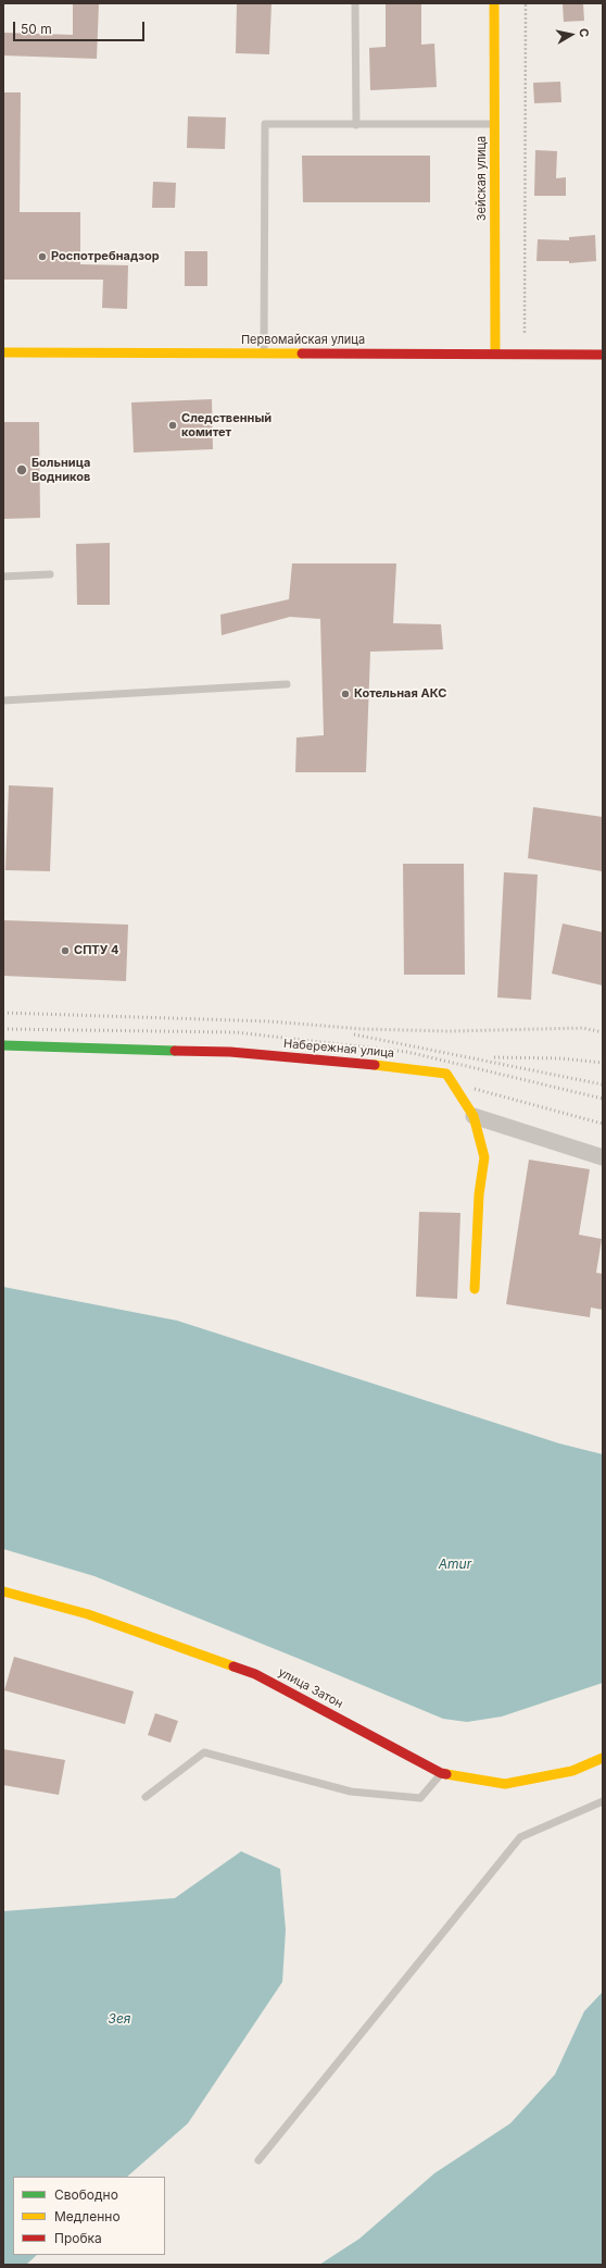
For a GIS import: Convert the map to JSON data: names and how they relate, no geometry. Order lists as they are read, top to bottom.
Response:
{
  "streets": {
    "street": [
      "Зейская улица",
      "Первомайская улица",
      "Набережная улица",
      "улица Затон"
    ]
  },
  "crossings": [
    ["Зейская улица", "Первомайская улица"]
  ],
  "water": ["Amur", "Зея"],
  "places": [
    "Роспотребнадзор",
    "Следственный комитет",
    "Больница Водников",
    "Котельная АКС",
    "СПТУ 4"
  ],
  "legend": ["Свободно", "Медленно", "Пробка"],
  "scale_bar": "50 m",
  "north": "right"
}
